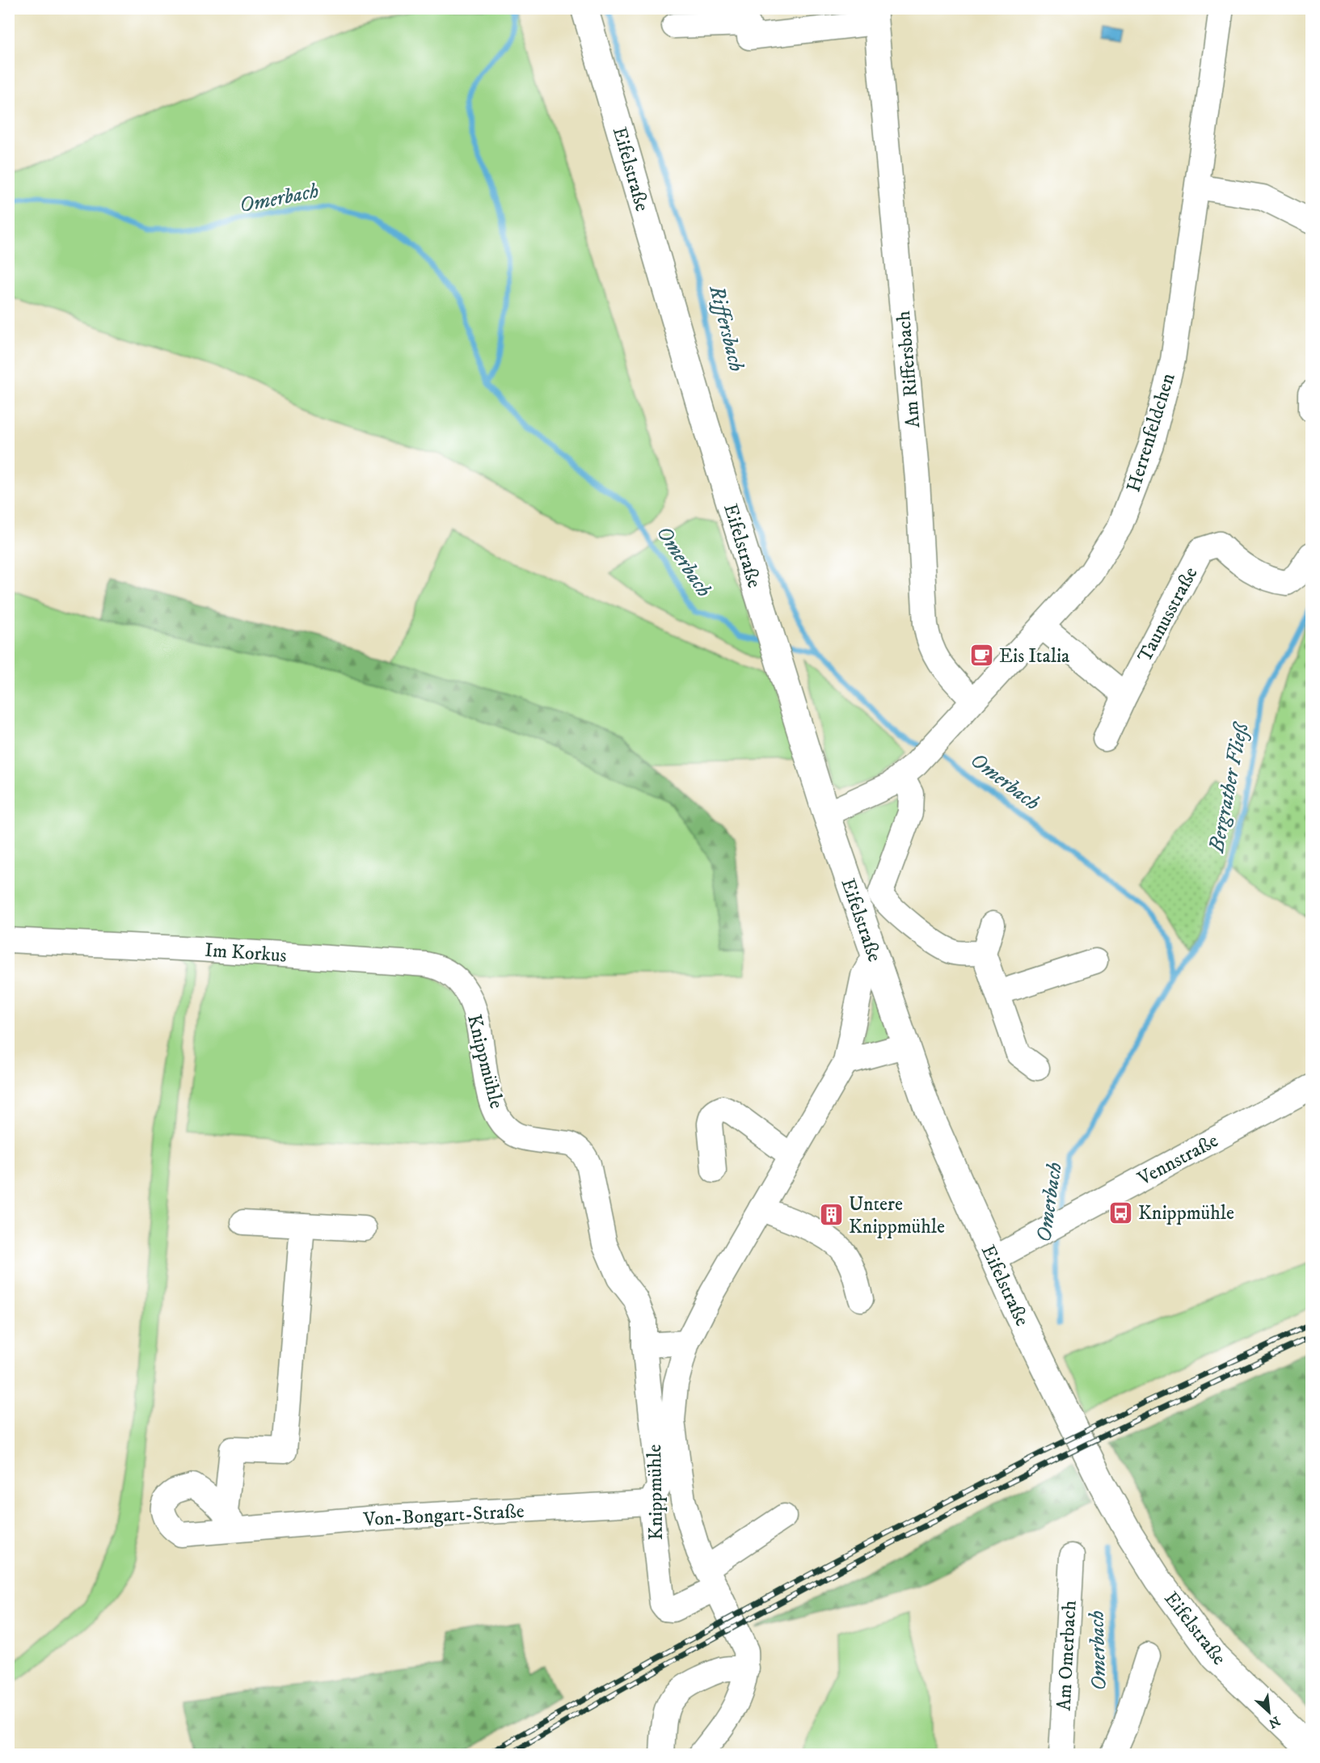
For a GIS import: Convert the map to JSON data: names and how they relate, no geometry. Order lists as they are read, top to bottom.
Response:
{
  "streets": {
    "main road": ["Eifelstraße"],
    "street": [
      "Am Riffersbach",
      "Herrenfeldchen",
      "Taunusstraße",
      "Im Korkus",
      "Knippmühle",
      "Vennstraße",
      "Von-Bongart-Straße",
      "Am Omerbach"
    ]
  },
  "crossings": [
    ["Eifelstraße", "Herrenfeldchen"],
    ["Eifelstraße", "Knippmühle"],
    ["Eifelstraße", "Vennstraße"],
    ["Am Riffersbach", "Herrenfeldchen"],
    ["Im Korkus", "Knippmühle"],
    ["Knippmühle", "Von-Bongart-Straße"]
  ],
  "water": ["Omerbach", "Riffersbach", "Bergrather Fließ"],
  "places": {
    "cafe": ["Eis Italia"],
    "bus stop": ["Knippmühle"],
    "building": ["Untere Knippmühle"]
  },
  "north": "bottom right"
}
